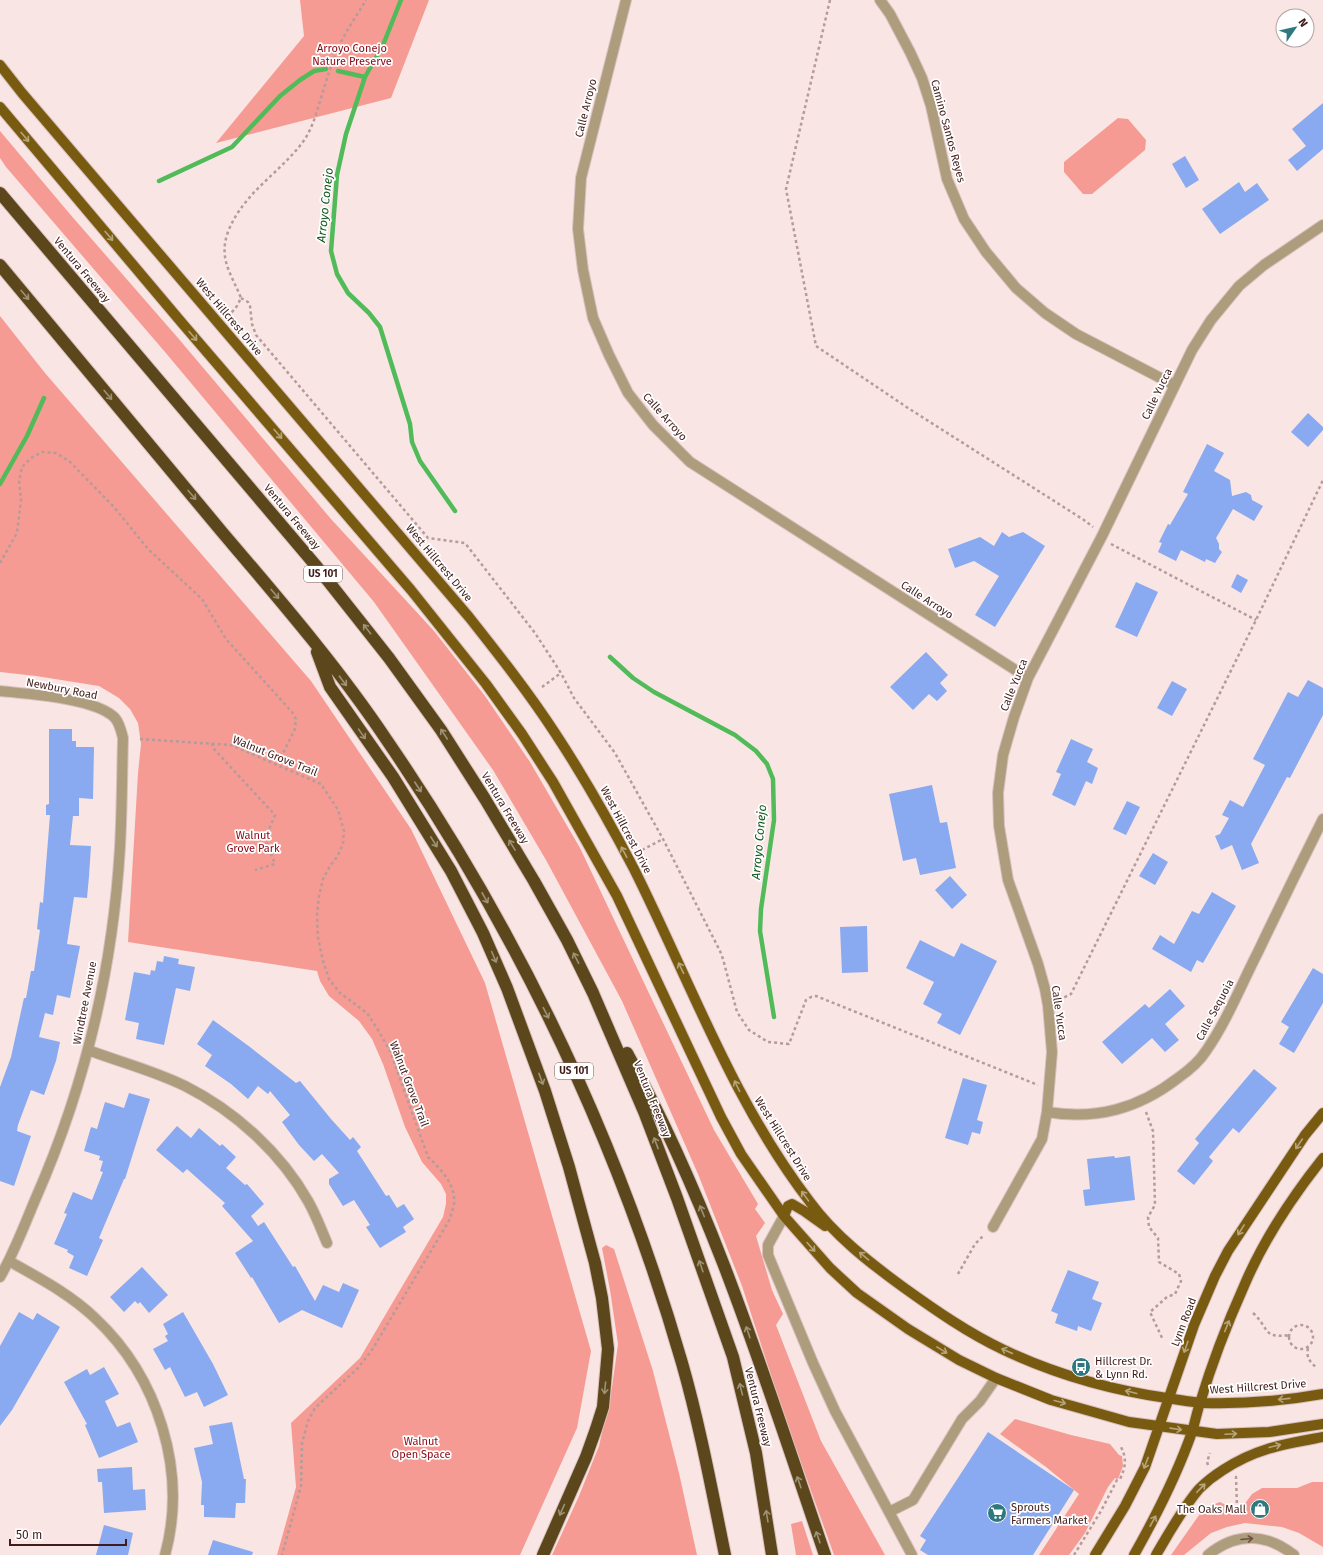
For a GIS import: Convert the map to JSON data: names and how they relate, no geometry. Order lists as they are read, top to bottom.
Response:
{
  "streets": {
    "highway": ["Ventura Freeway", "US 101"],
    "main road": ["West Hillcrest Drive", "Lynn Road"],
    "street": [
      "Calle Arroyo",
      "Camino Santos Reyes",
      "Calle Yucca",
      "Newbury Road",
      "Windtree Avenue",
      "Calle Sequoia"
    ],
    "path": ["Walnut Grove Trail"]
  },
  "crossings": [
    ["Calle Arroyo", "Calle Yucca"],
    ["Camino Santos Reyes", "Calle Yucca"],
    ["West Hillcrest Drive", "Lynn Road"],
    ["Calle Yucca", "Calle Sequoia"],
    ["Newbury Road", "Windtree Avenue"]
  ],
  "water": ["Arroyo Conejo"],
  "parks": ["Arroyo Conejo Nature Preserve", "Walnut Grove Park", "Walnut Open Space"],
  "places": {
    "bus stop": ["Hillcrest Dr. & Lynn Rd."],
    "shop": ["The Oaks Mall"],
    "supermarket": ["Sprouts Farmers Market"]
  },
  "scale_bar": "50 m",
  "north": "top right"
}
